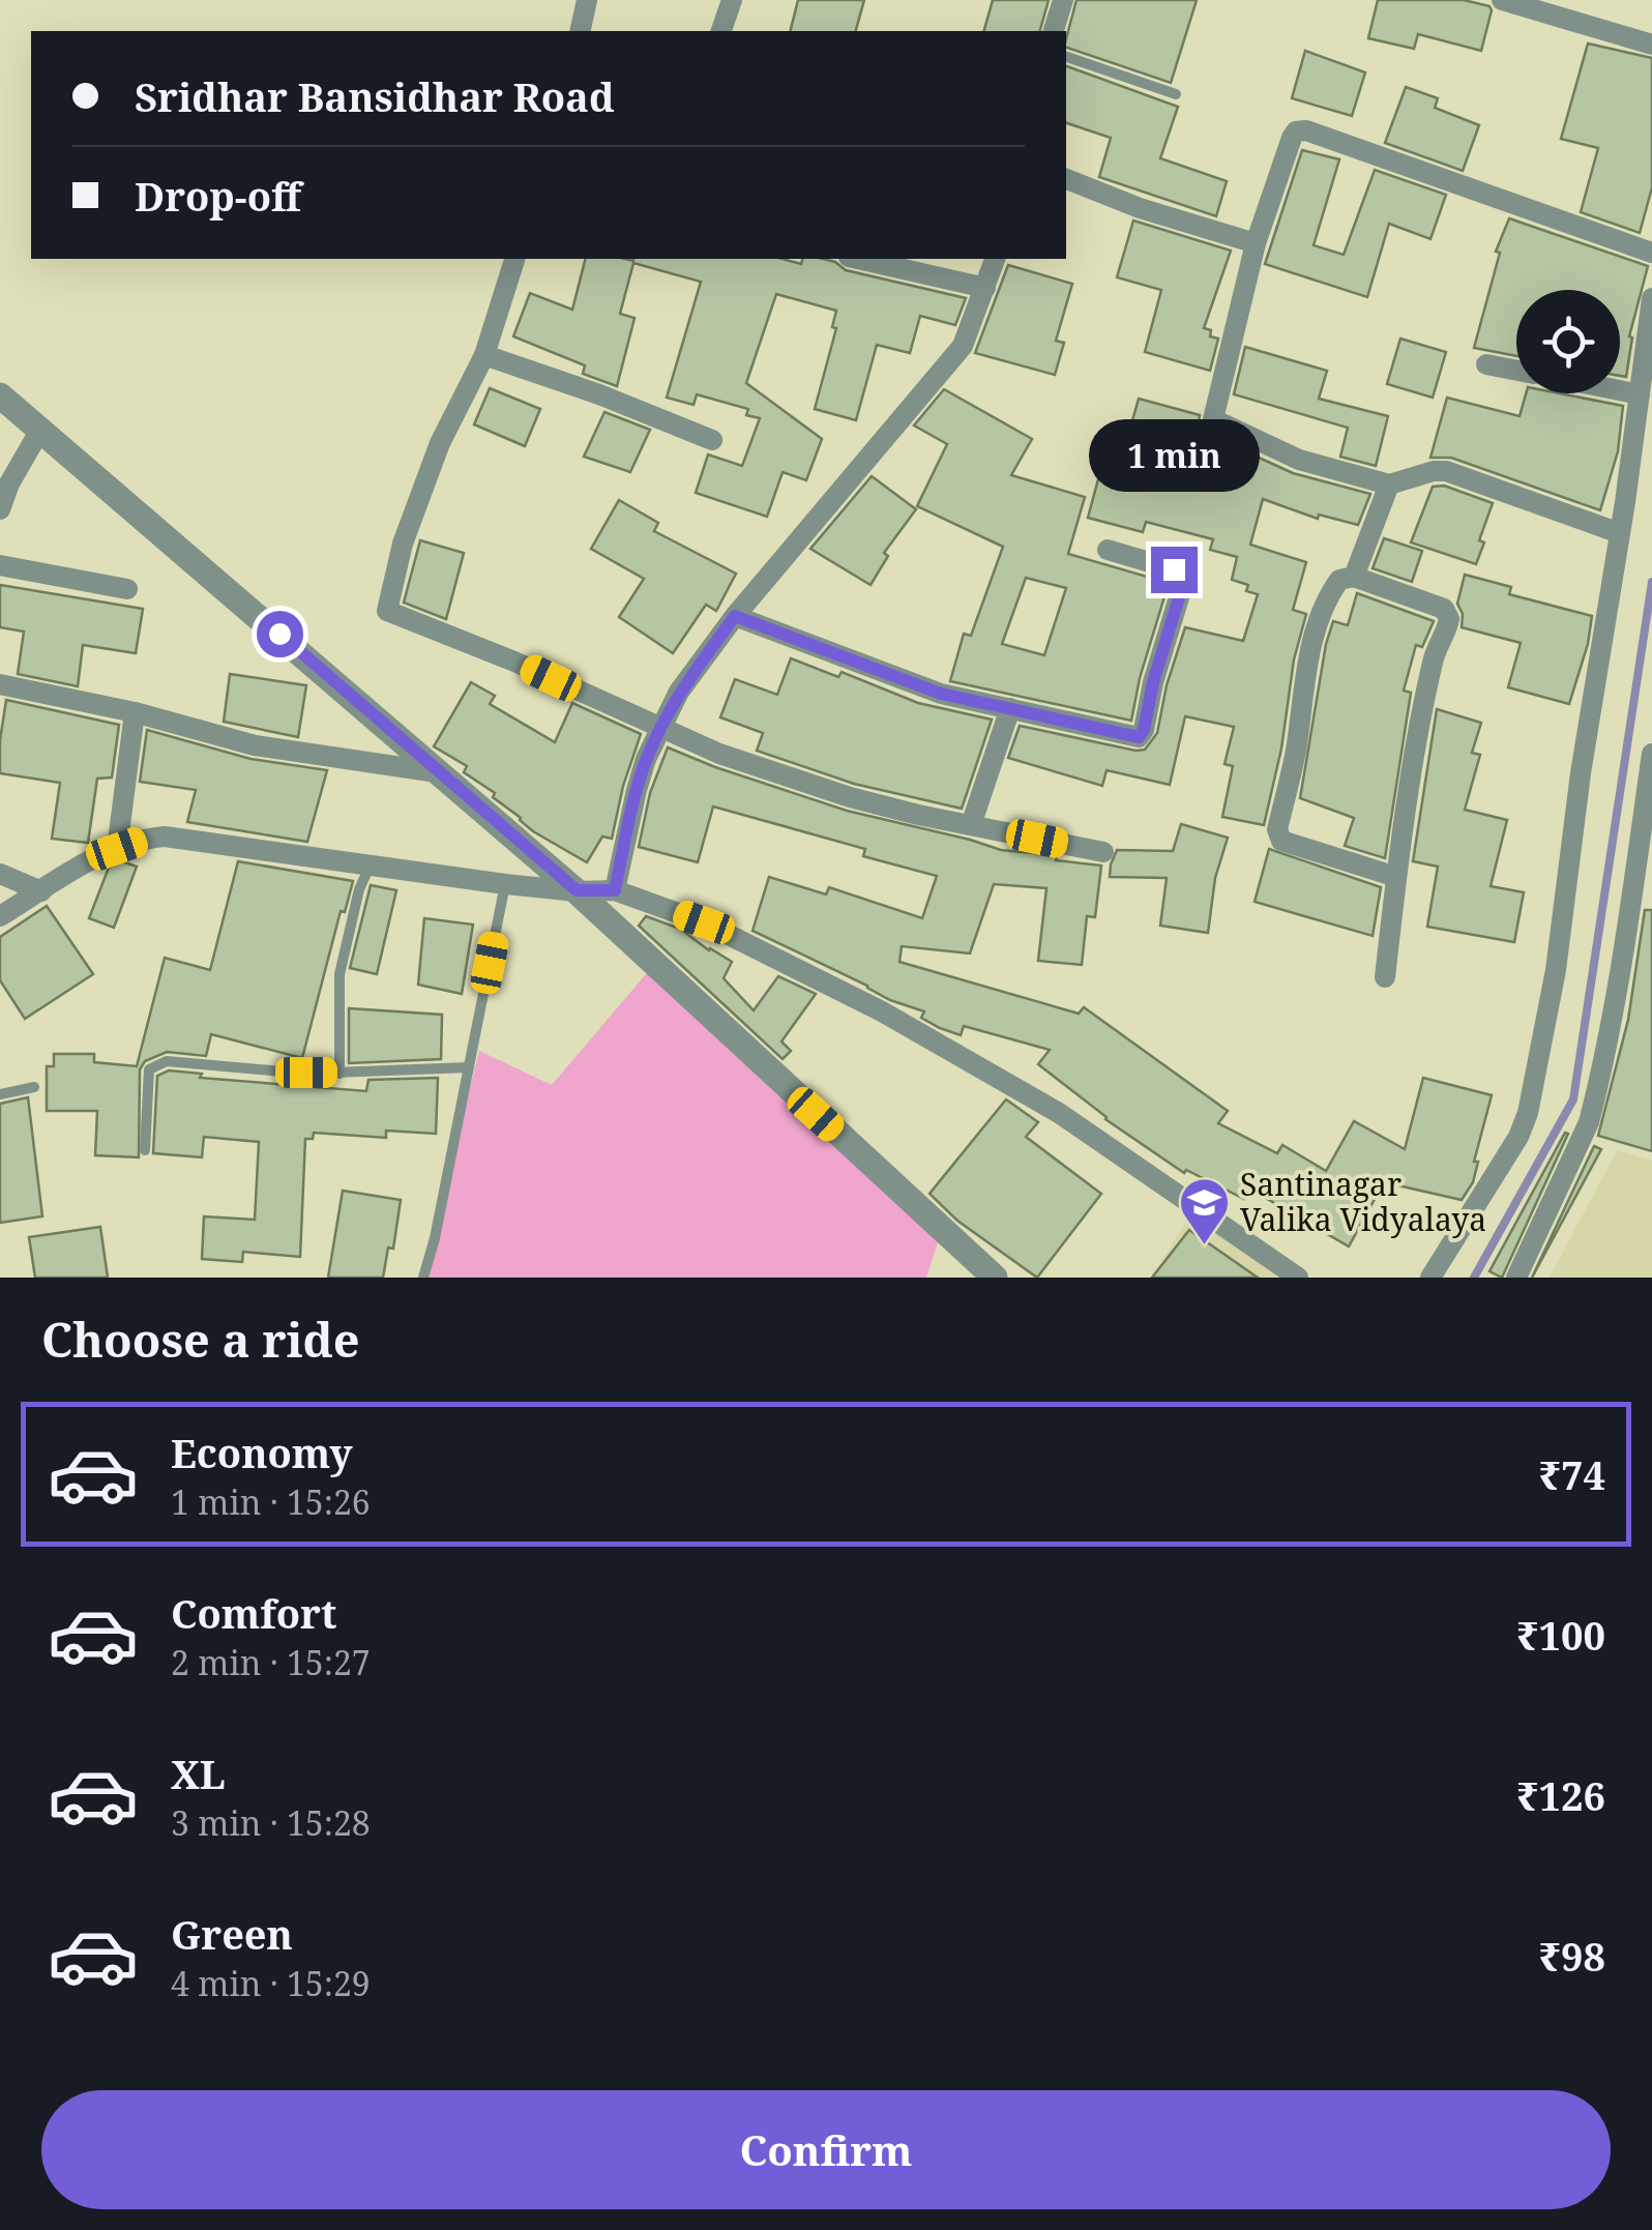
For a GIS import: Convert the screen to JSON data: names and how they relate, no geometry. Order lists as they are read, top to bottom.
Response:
{
  "places": {
    "school or university": ["Santinagar Valika Vidyalaya"]
  },
  "page": {
    "banner": ["Sridhar Bansidhar Road", "Drop-off"],
    "bubble": "1 min",
    "heading": "Choose a ride",
    "list": [
      {
        "name": "Economy",
        "note": "1 min · 15:26",
        "value": "₹74"
      },
      {
        "name": "Comfort",
        "note": "2 min · 15:27",
        "value": "₹100"
      },
      {
        "name": "XL",
        "note": "3 min · 15:28",
        "value": "₹126"
      },
      {
        "name": "Green",
        "note": "4 min · 15:29",
        "value": "₹98"
      }
    ],
    "buttons": "Confirm"
  }
}
